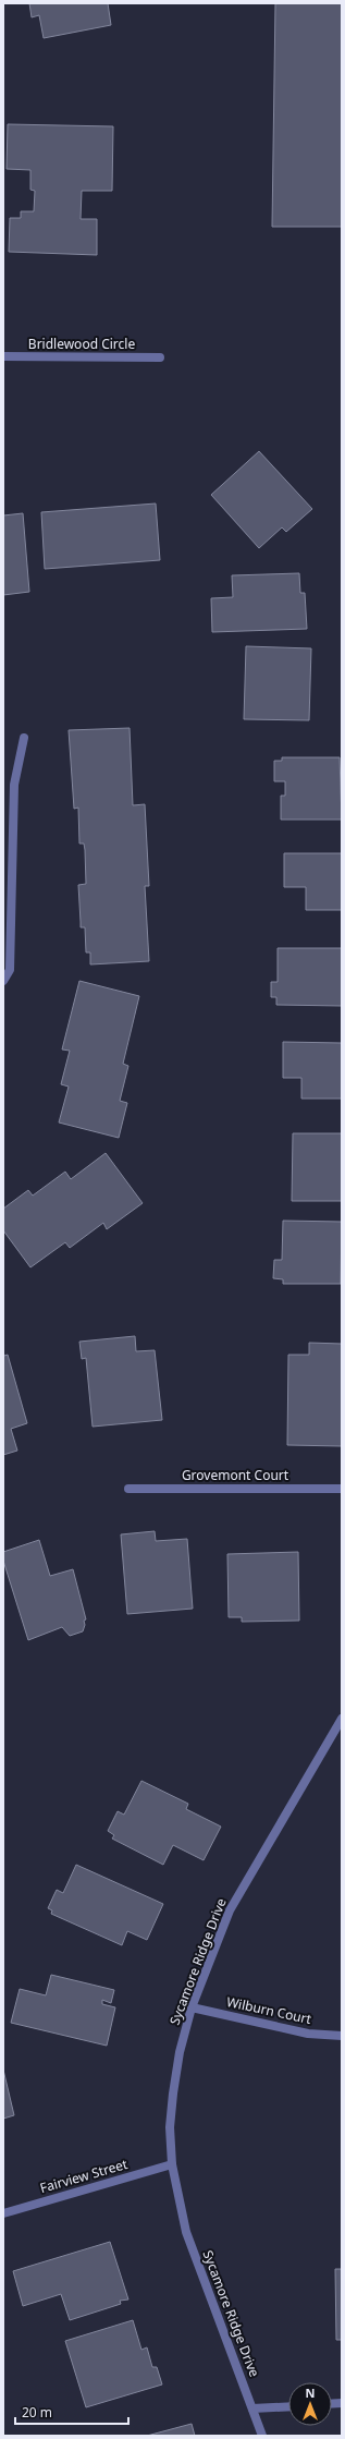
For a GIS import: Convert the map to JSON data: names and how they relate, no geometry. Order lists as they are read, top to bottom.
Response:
{
  "streets": {
    "street": [
      "Bridlewood Circle",
      "Grovemont Court",
      "Sycamore Ridge Drive",
      "Wilburn Court",
      "Fairview Street"
    ]
  },
  "crossings": [
    ["Sycamore Ridge Drive", "Wilburn Court"],
    ["Sycamore Ridge Drive", "Fairview Street"]
  ],
  "scale_bar": "20 m",
  "north": "top"
}
